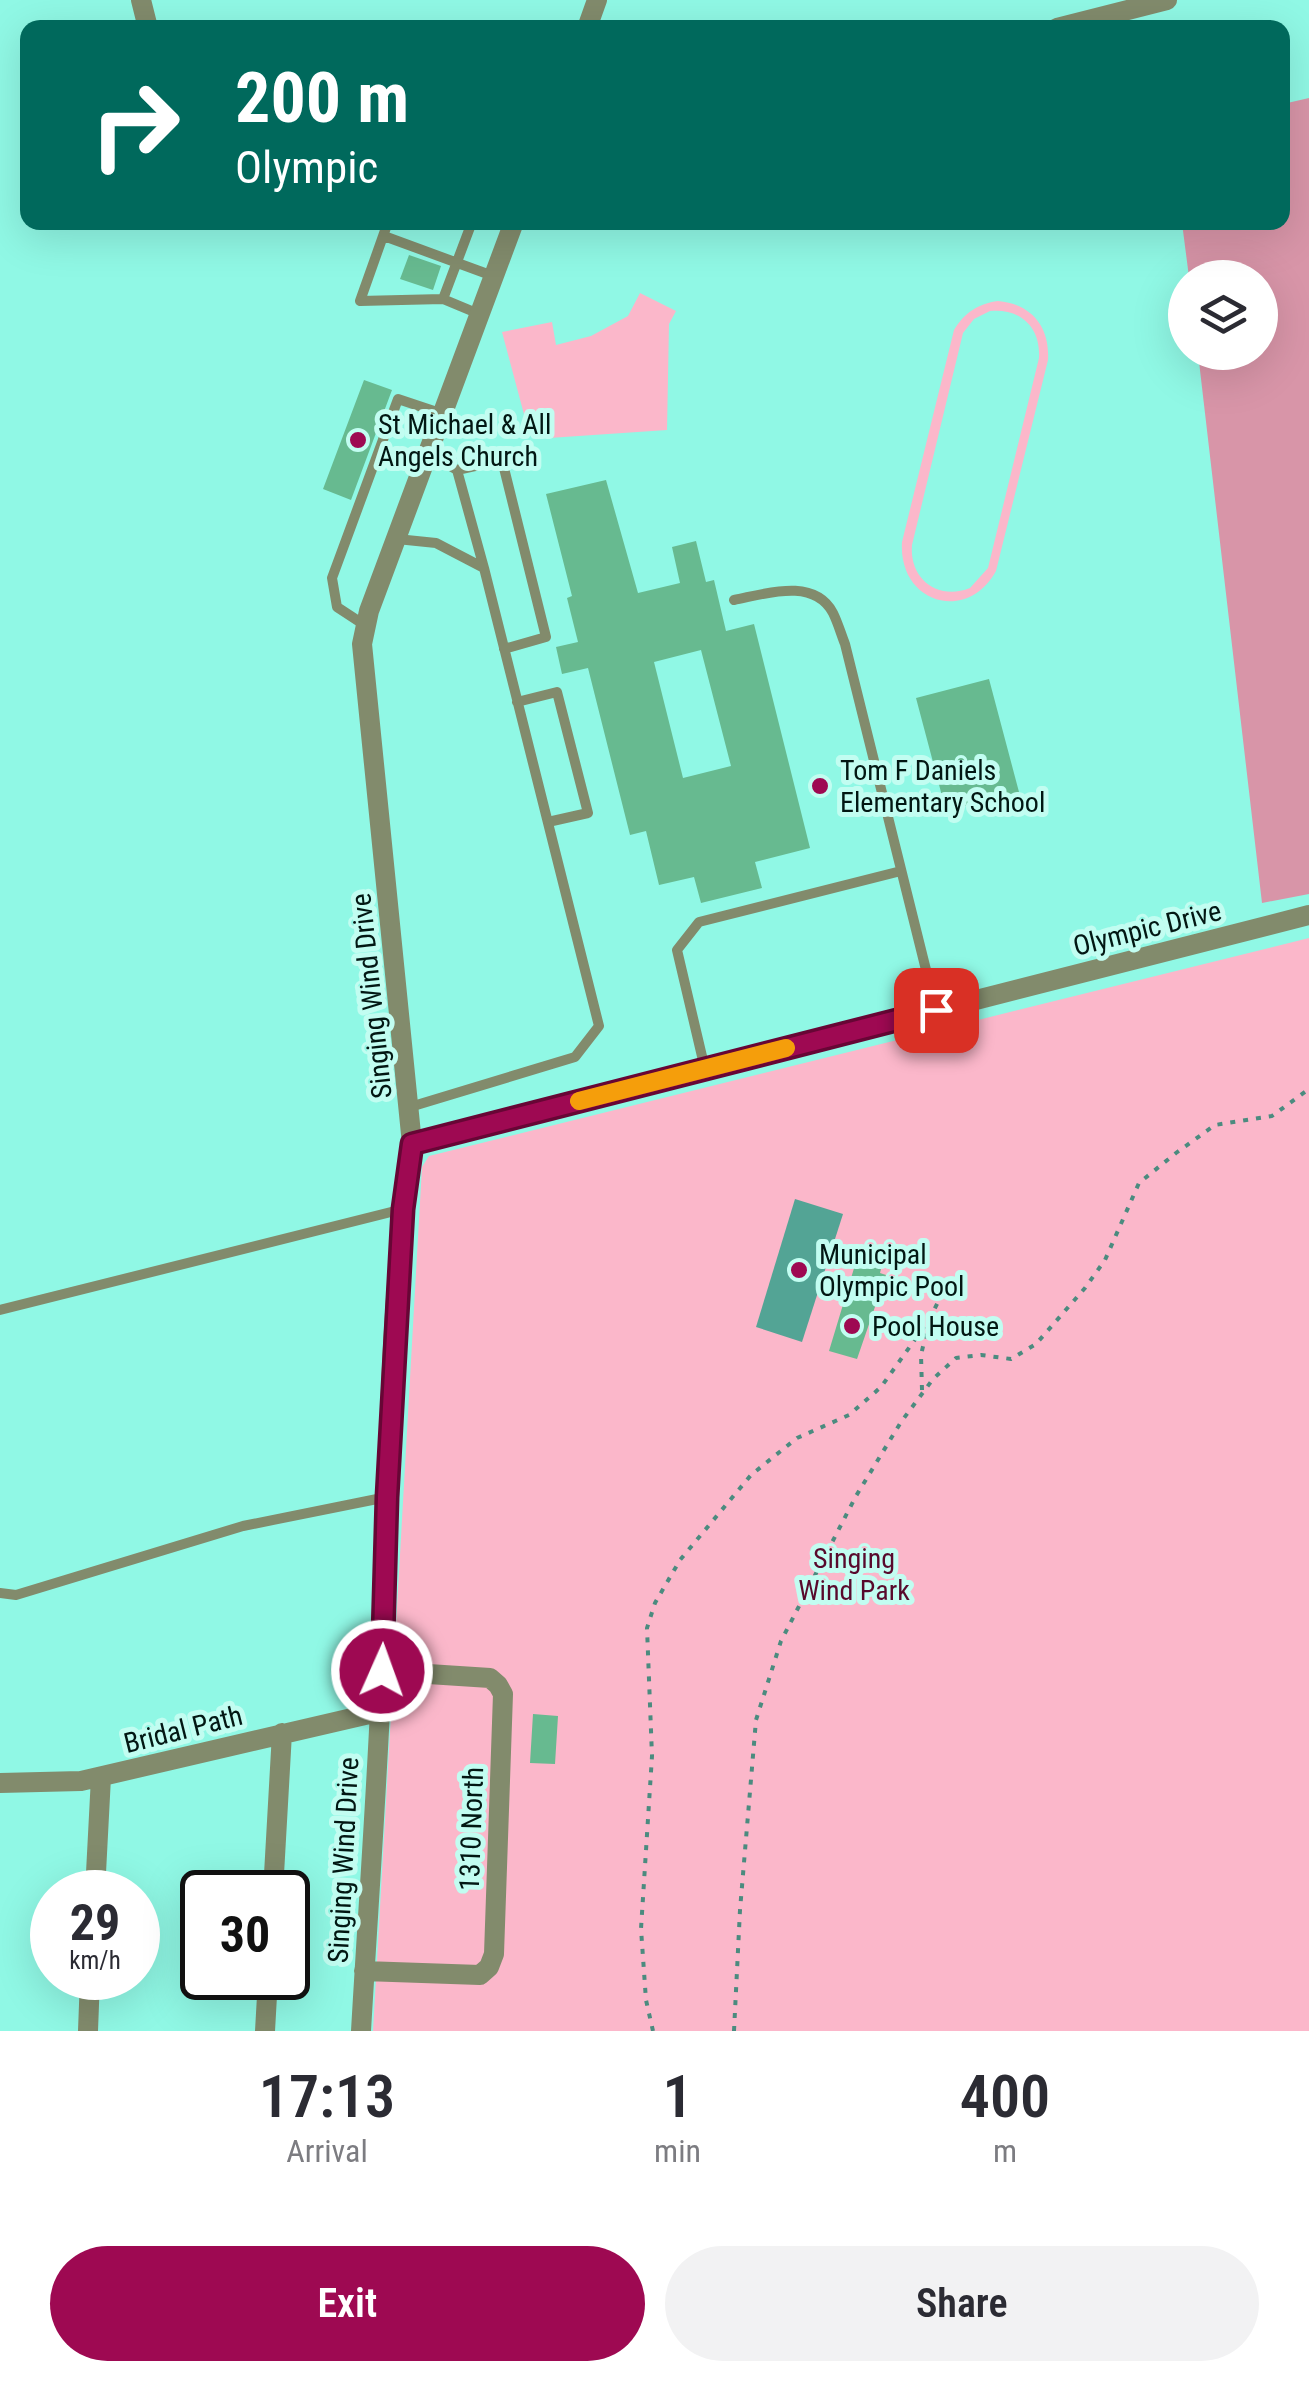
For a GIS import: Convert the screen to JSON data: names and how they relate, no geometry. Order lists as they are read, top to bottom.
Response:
{
  "streets": {
    "street": [
      "Olympic Drive",
      "Singing Wind Drive",
      "Bridal Path",
      "1310 North"
    ]
  },
  "crossings": [
    ["Olympic Drive", "Singing Wind Drive"],
    ["Singing Wind Drive", "Bridal Path"],
    ["Singing Wind Drive", "1310 North"]
  ],
  "parks": ["Singing Wind Park"],
  "places": [
    "St Michael & All Angels Church",
    "Tom F Daniels Elementary School",
    "Municipal Olympic Pool",
    "Pool House"
  ],
  "page": {
    "turn": ["200 m", "Olympic"],
    "speed": "29 km/h",
    "limit": "30",
    "eta": [
      "17:13",
      "Arrival",
      "1",
      "min",
      "400",
      "m"
    ],
    "buttons": ["Exit", "Share"]
  }
}
